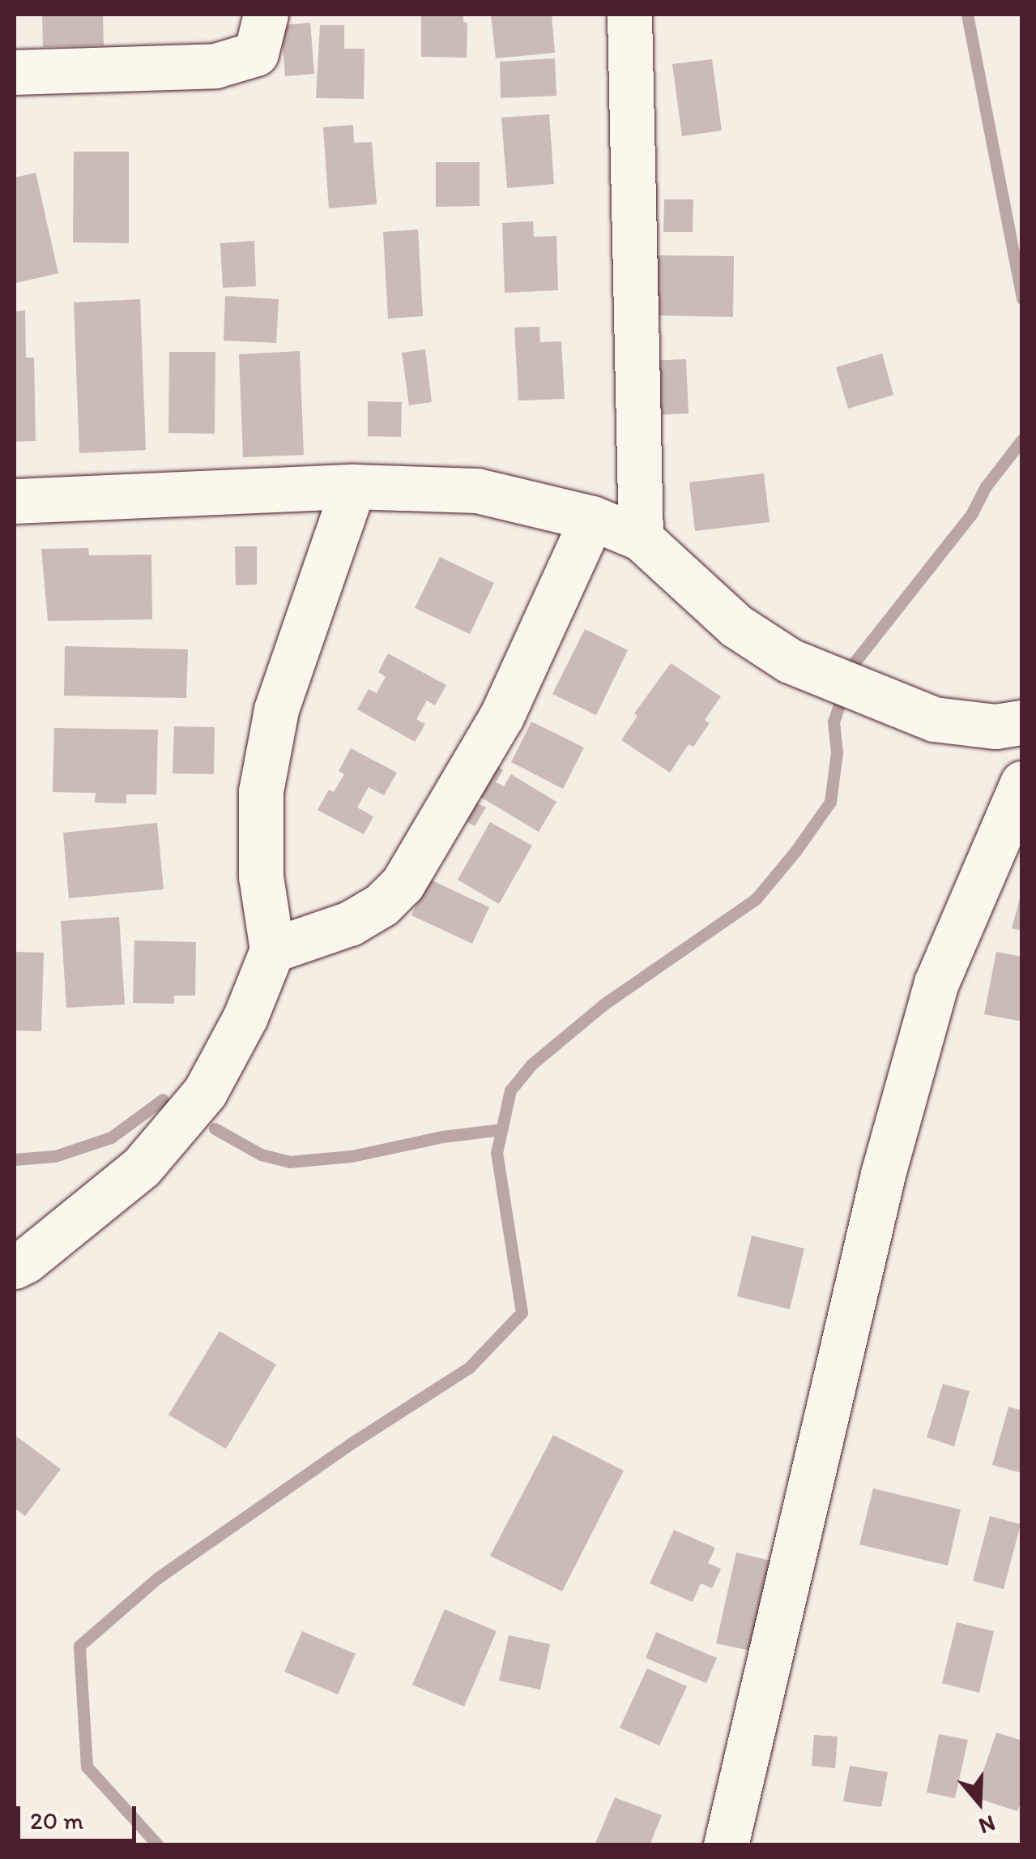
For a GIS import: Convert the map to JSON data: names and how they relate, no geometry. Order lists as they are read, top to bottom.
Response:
{
  "scale_bar": "20 m",
  "north": "bottom"
}
